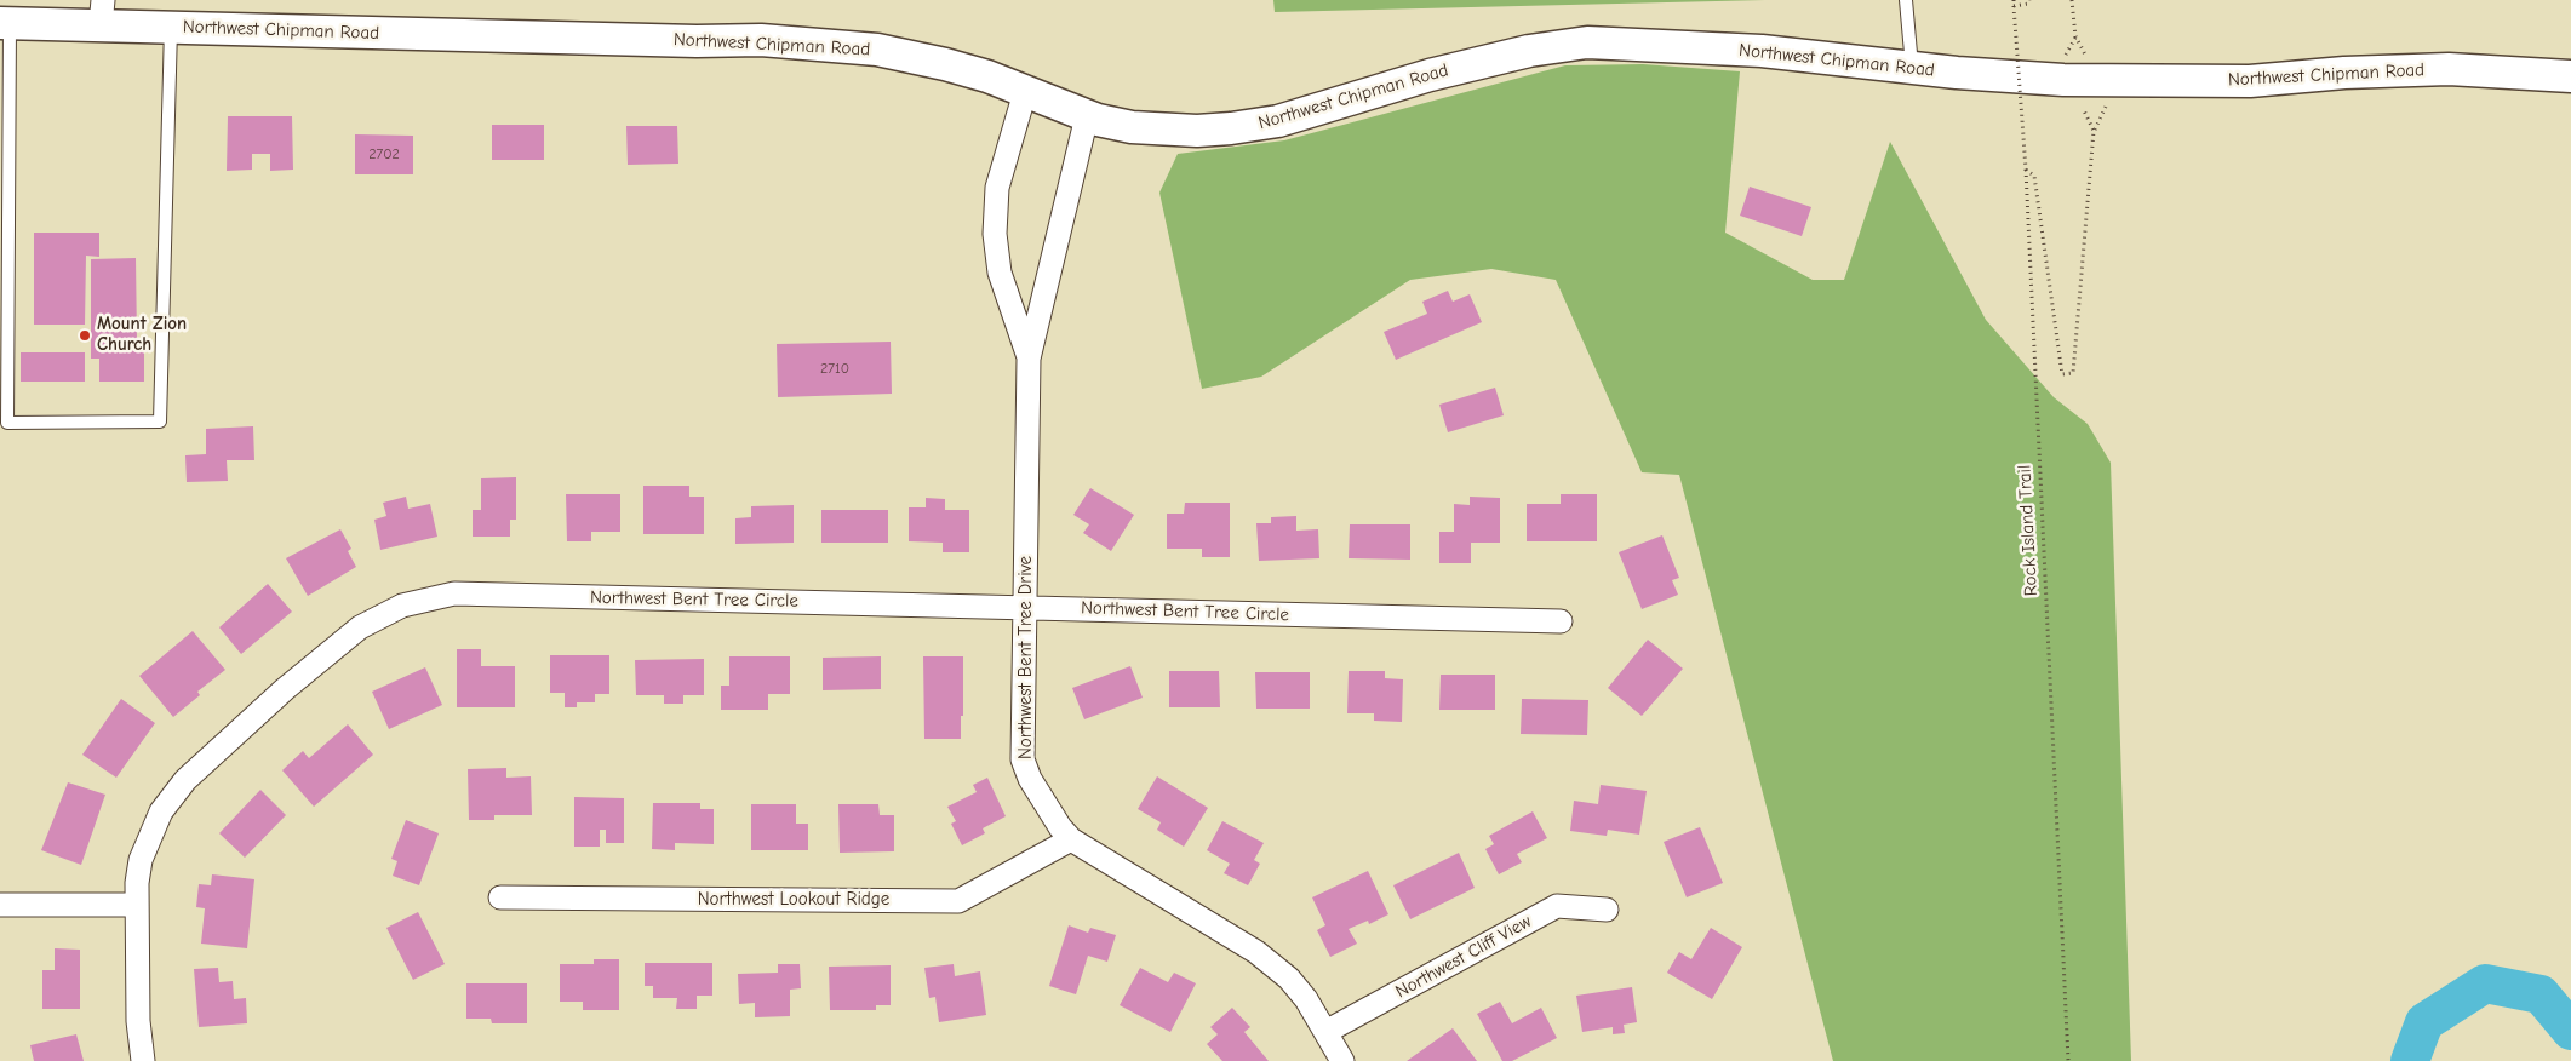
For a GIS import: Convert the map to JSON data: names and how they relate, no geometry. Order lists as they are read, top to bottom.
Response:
{
  "streets": {
    "main road": ["Northwest Chipman Road"],
    "street": [
      "Northwest Bent Tree Circle",
      "Northwest Bent Tree Drive",
      "Northwest Lookout Ridge",
      "Northwest Cliff View"
    ],
    "path": ["Rock Island Trail"]
  },
  "crossings": [
    ["Northwest Chipman Road", "Northwest Bent Tree Drive"],
    ["Northwest Bent Tree Circle", "Northwest Bent Tree Drive"],
    ["Northwest Bent Tree Drive", "Northwest Lookout Ridge"],
    ["Northwest Bent Tree Drive", "Northwest Cliff View"]
  ],
  "places": ["Mount Zion Church"],
  "house_numbers": ["2702", "2710"]
}
